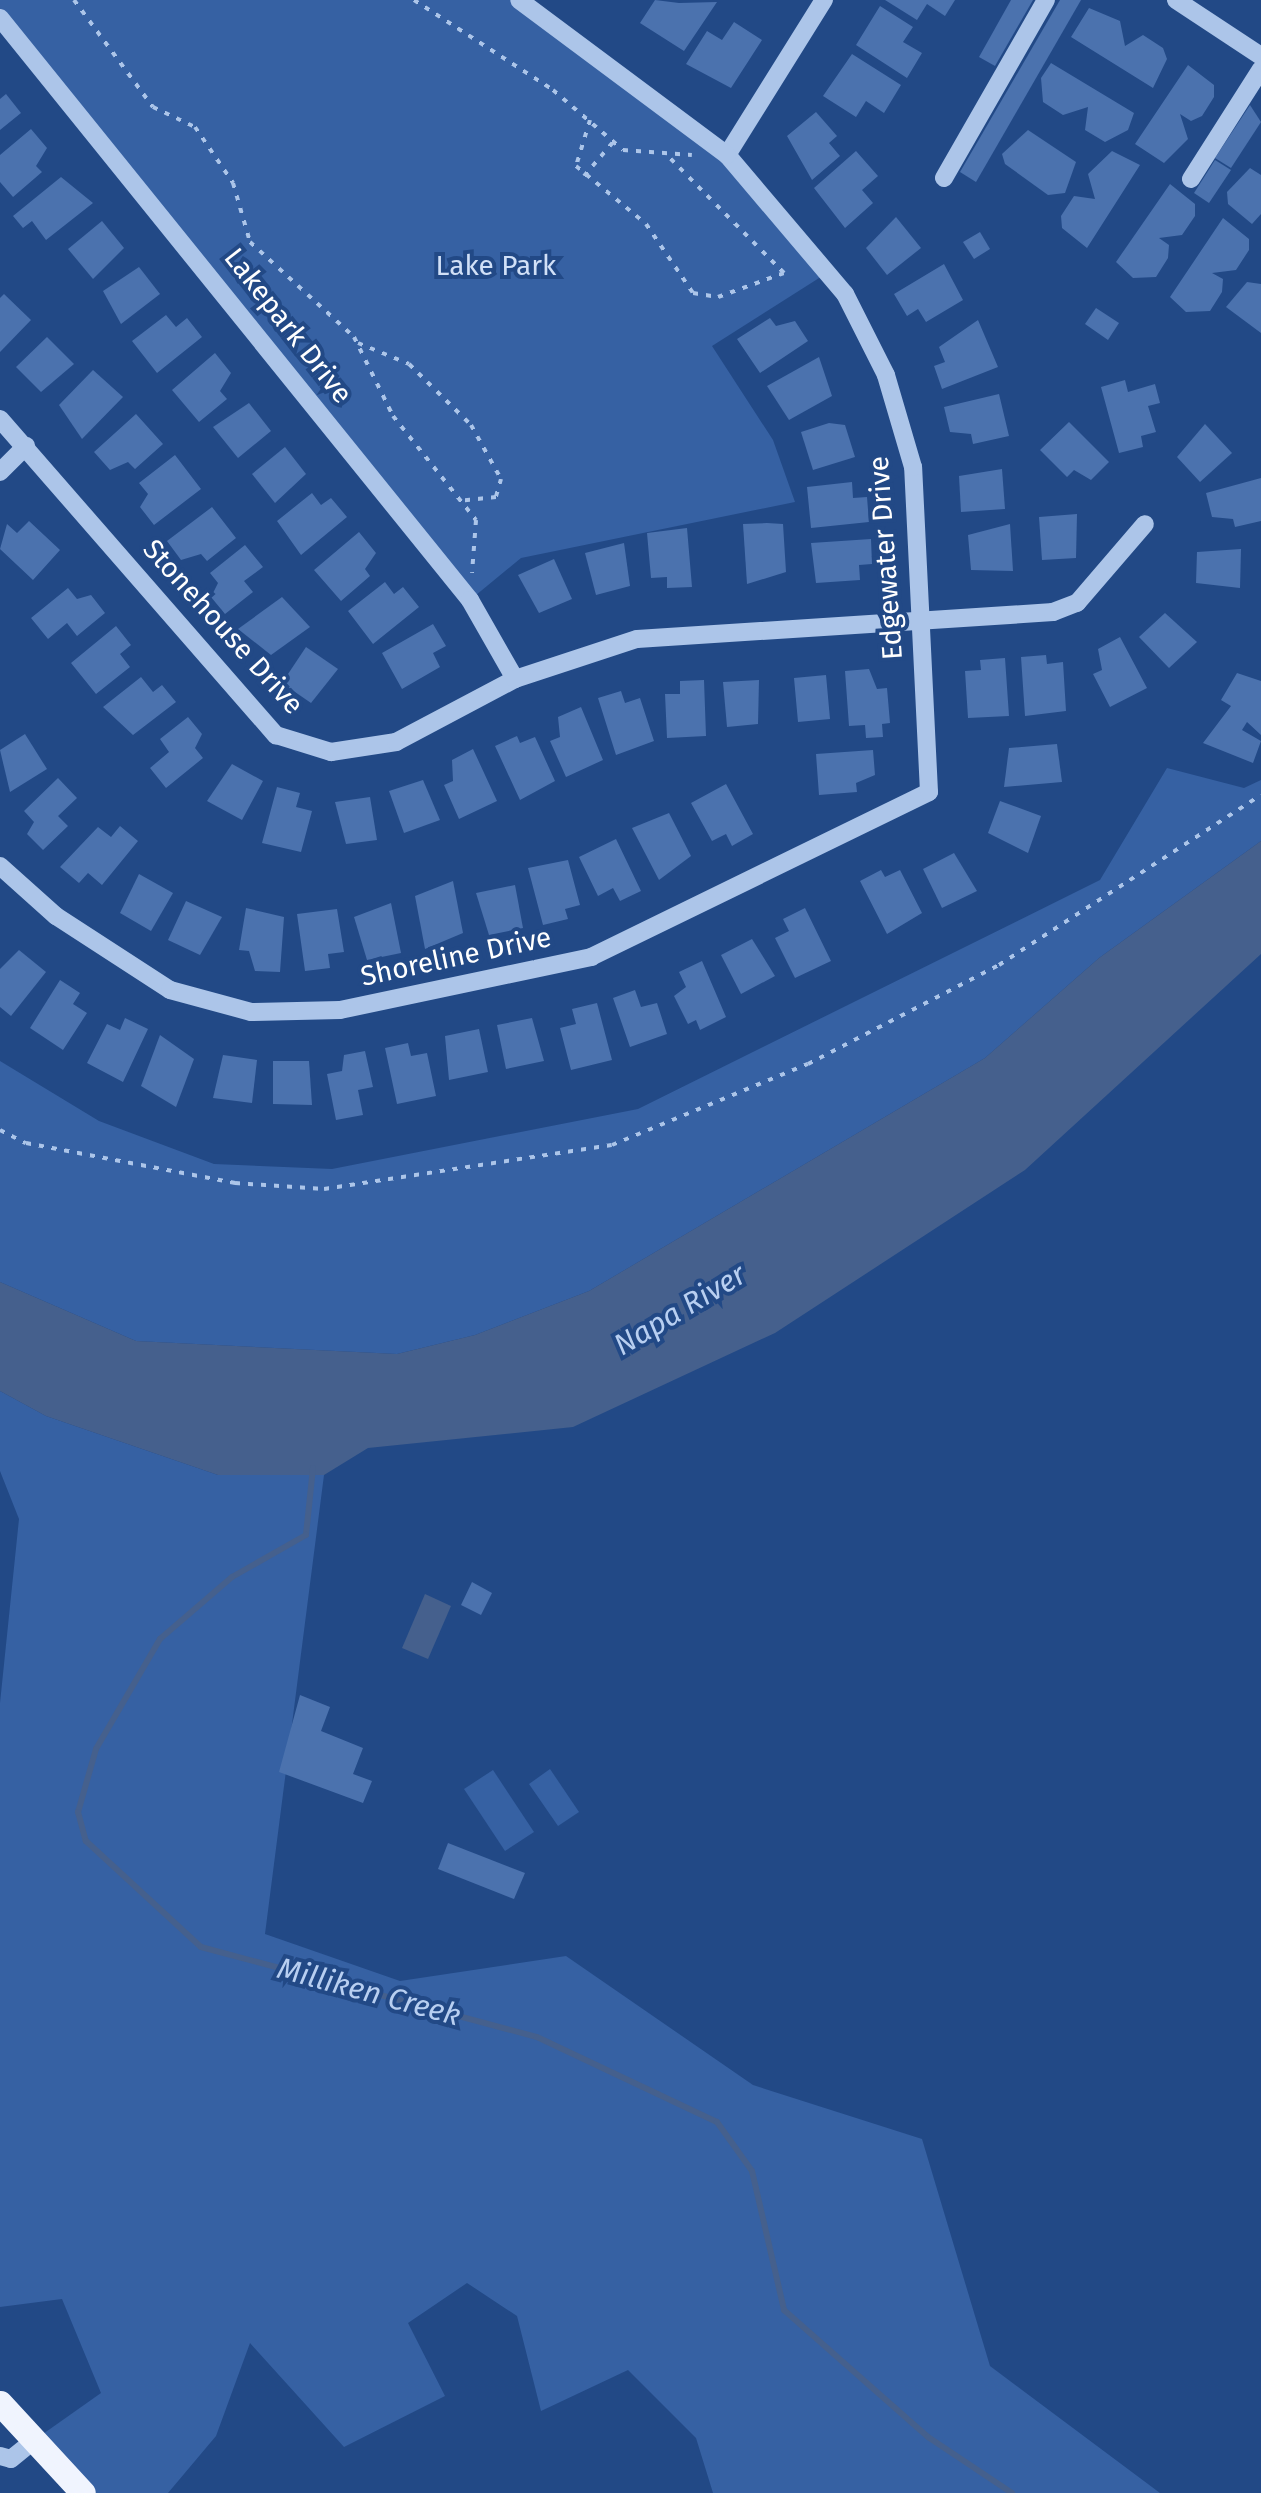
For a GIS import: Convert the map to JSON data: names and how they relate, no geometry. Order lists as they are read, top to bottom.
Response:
{
  "streets": {
    "street": [
      "Lakepark Drive",
      "Edgewater Drive",
      "Stonehouse Drive",
      "Shoreline Drive"
    ]
  },
  "crossings": [
    ["Lakepark Drive", "Stonehouse Drive"],
    ["Edgewater Drive", "Stonehouse Drive"],
    ["Edgewater Drive", "Shoreline Drive"]
  ],
  "water": ["Napa River", "Milliken Creek"],
  "parks": ["Lake Park"]
}
